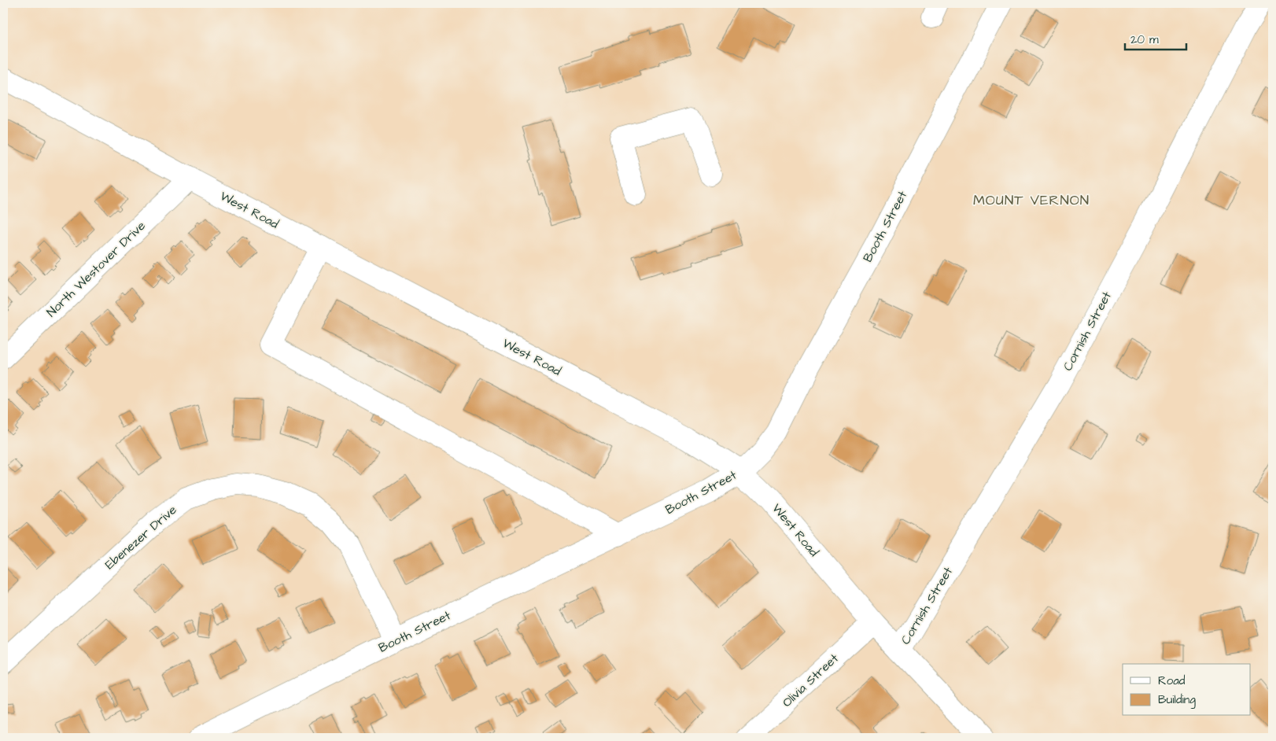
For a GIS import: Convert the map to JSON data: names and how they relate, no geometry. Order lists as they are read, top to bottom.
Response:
{
  "streets": {
    "street": [
      "West Road",
      "Booth Street",
      "North Westover Drive",
      "Cornish Street",
      "Ebenezer Drive",
      "Olivia Street"
    ]
  },
  "crossings": [
    ["West Road", "Booth Street"],
    ["West Road", "North Westover Drive"],
    ["West Road", "Cornish Street"],
    ["West Road", "Olivia Street"],
    ["Booth Street", "Ebenezer Drive"]
  ],
  "districts": ["MOUNT VERNON"],
  "legend": ["Road", "Building"],
  "scale_bar": "20 m"
}
